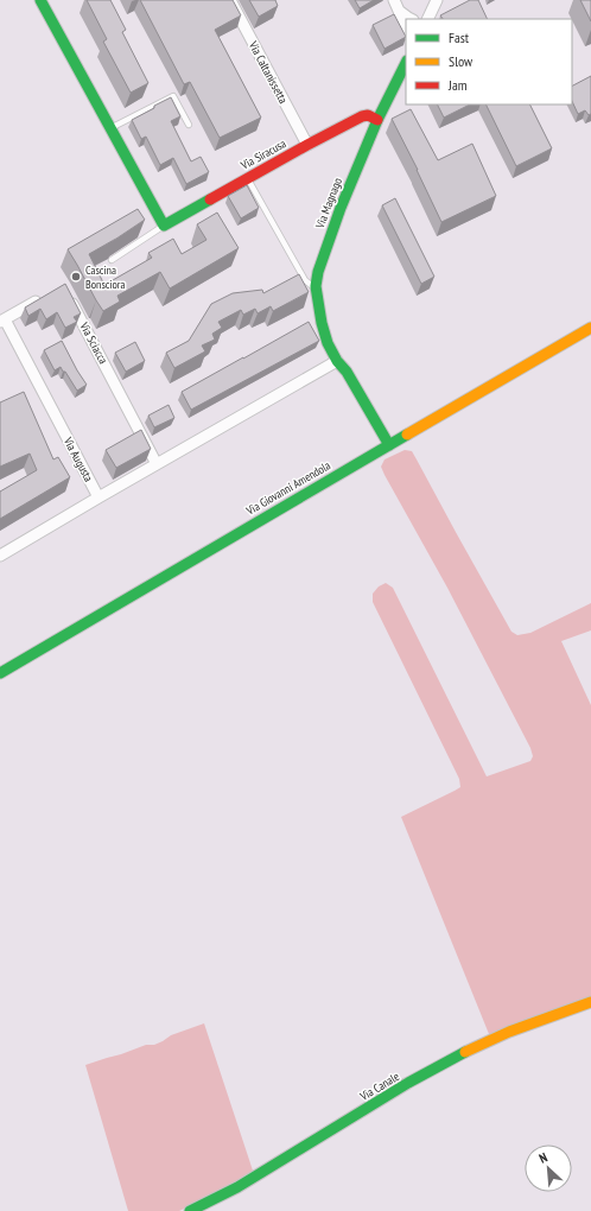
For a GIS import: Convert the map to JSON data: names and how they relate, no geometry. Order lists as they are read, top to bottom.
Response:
{
  "streets": {
    "street": [
      "Via Caltanissetta",
      "Via Siracusa",
      "Via Magnago",
      "Via Sciacca",
      "Via Augusta",
      "Via Giovanni Amendola",
      "Via Canale"
    ]
  },
  "crossings": [
    ["Via Caltanissetta", "Via Siracusa"],
    ["Via Siracusa", "Via Magnago"],
    ["Via Magnago", "Via Giovanni Amendola"]
  ],
  "places": ["Cascina Bonsciora"],
  "legend": ["Fast", "Slow", "Jam"],
  "north": "top left"
}
